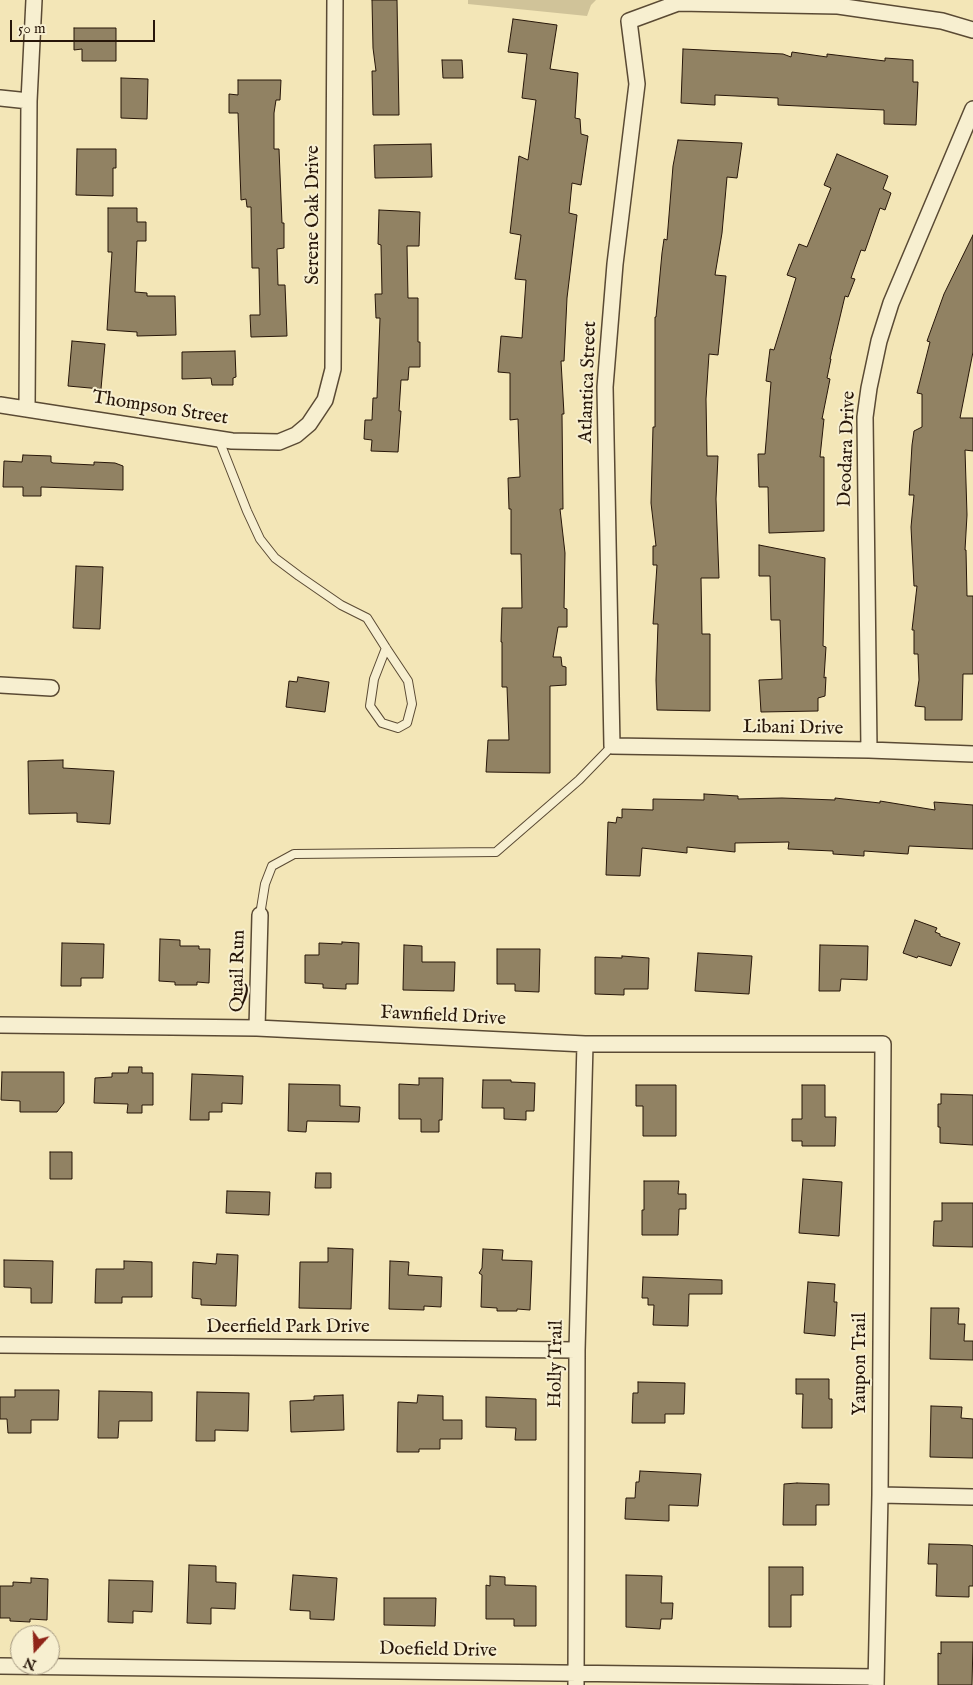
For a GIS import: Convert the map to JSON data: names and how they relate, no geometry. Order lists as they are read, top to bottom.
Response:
{
  "streets": {
    "street": [
      "Serene Oak Drive",
      "Atlantica Street",
      "Thompson Street",
      "Deodara Drive",
      "Libani Drive",
      "Quail Run",
      "Fawnfield Drive",
      "Deerfield Park Drive",
      "Holly Trail",
      "Yaupon Trail",
      "Doefield Drive"
    ]
  },
  "crossings": [
    ["Serene Oak Drive", "Thompson Street"],
    ["Atlantica Street", "Libani Drive"],
    ["Deodara Drive", "Libani Drive"],
    ["Quail Run", "Fawnfield Drive"],
    ["Fawnfield Drive", "Holly Trail"],
    ["Fawnfield Drive", "Yaupon Trail"],
    ["Deerfield Park Drive", "Holly Trail"],
    ["Holly Trail", "Doefield Drive"],
    ["Yaupon Trail", "Doefield Drive"]
  ],
  "scale_bar": "50 m",
  "north": "bottom"
}
